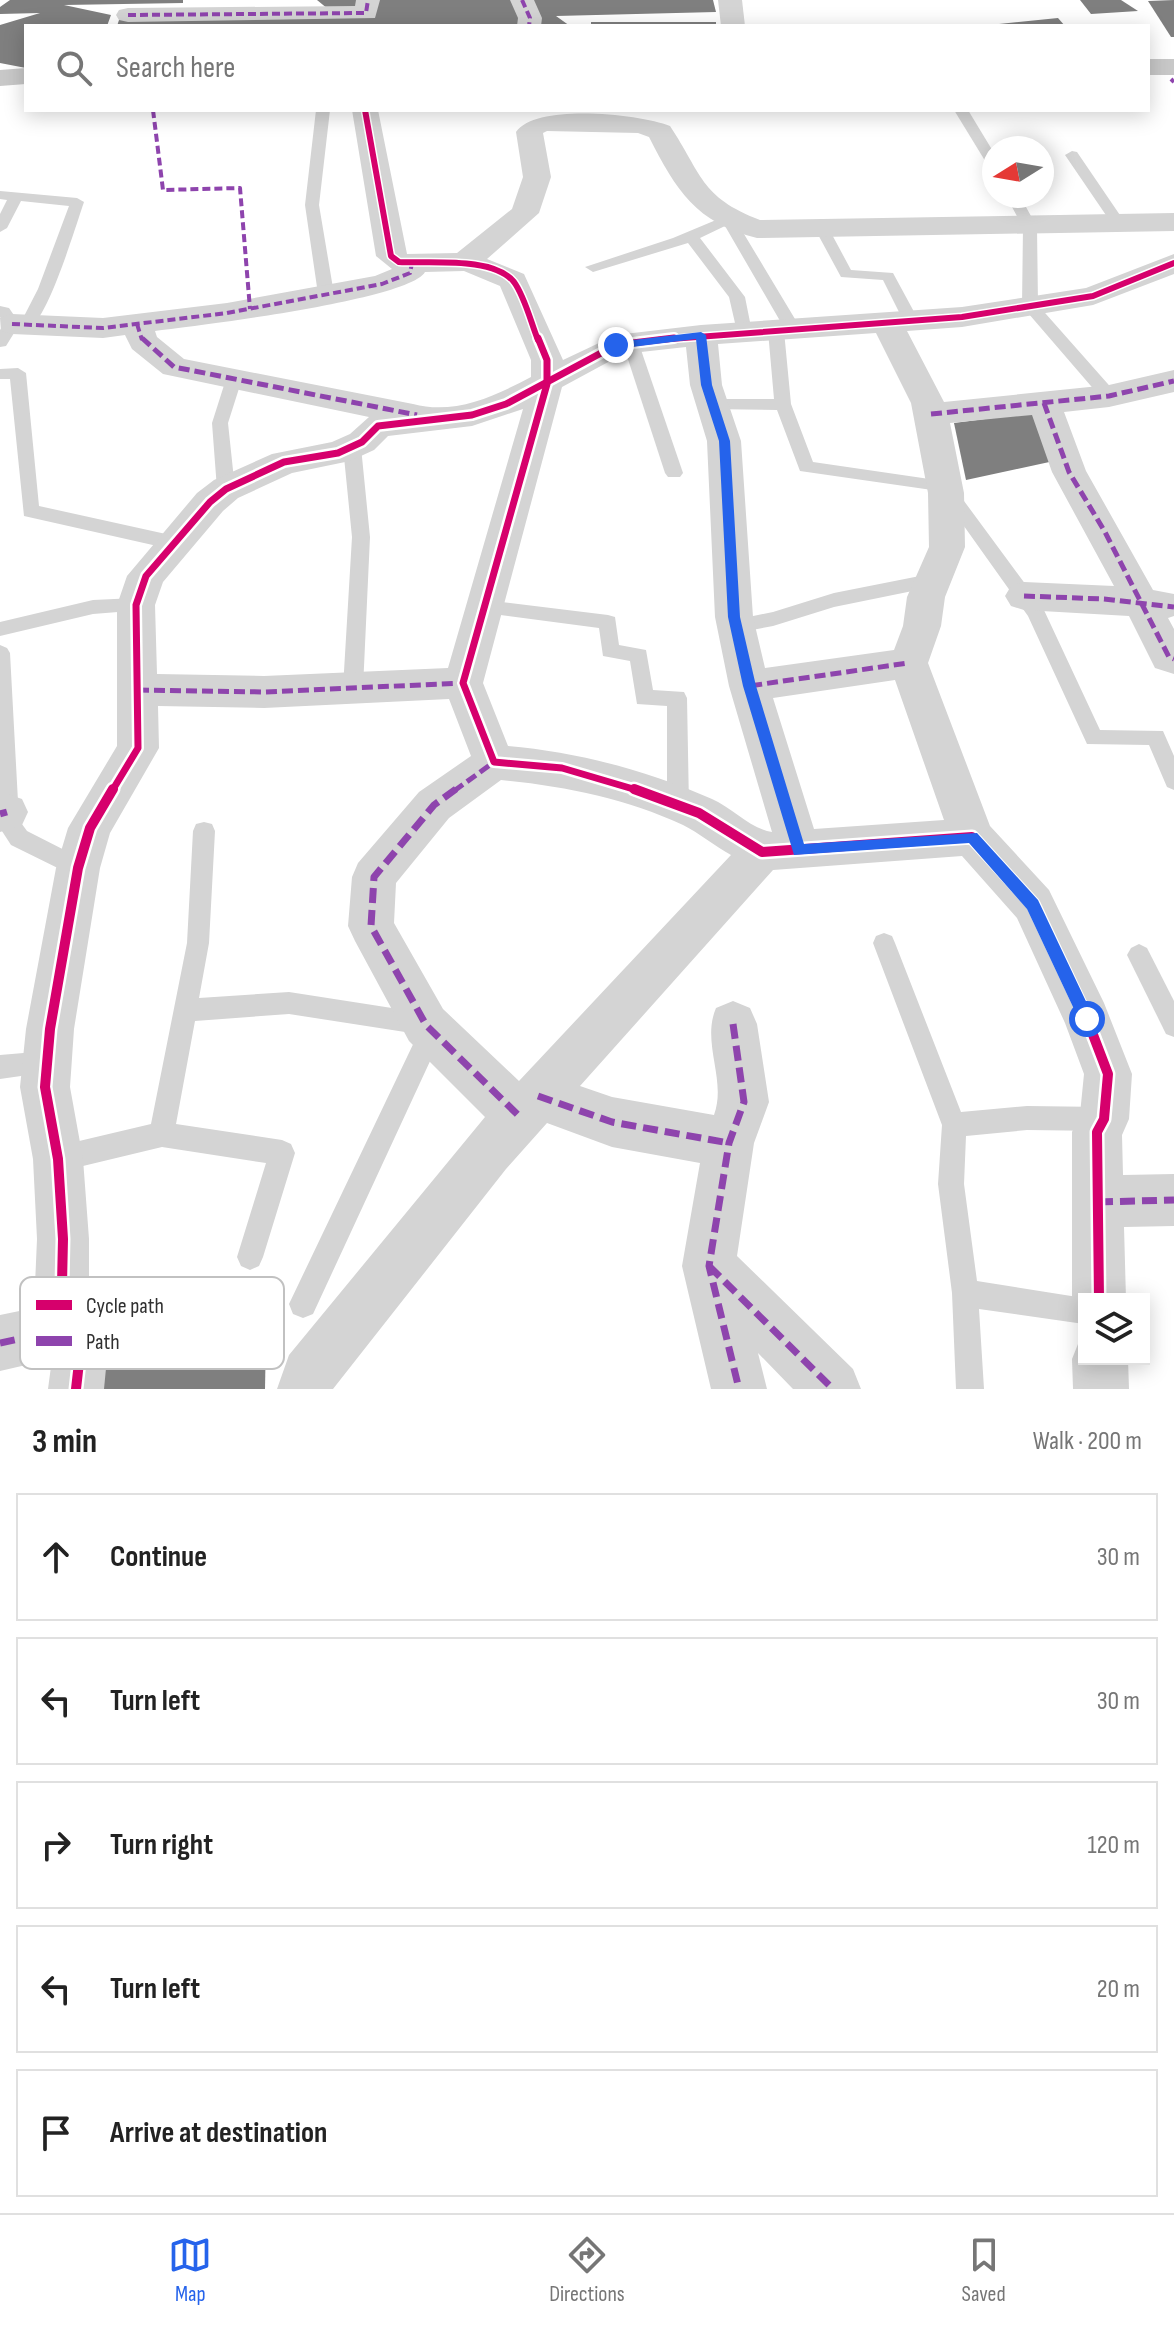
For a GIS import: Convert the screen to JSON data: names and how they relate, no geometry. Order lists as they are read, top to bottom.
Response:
{
  "legend": ["Cycle path", "Path"],
  "north": "left",
  "page": {
    "search": "Search here",
    "heading": ["3 min", "Walk · 200 m"],
    "list": [
      ["Continue", "30 m"],
      ["Turn left", "30 m"],
      ["Turn right", "120 m"],
      ["Turn left", "20 m"],
      "Arrive at destination"
    ],
    "nav": ["Map", "Directions", "Saved"]
  }
}
